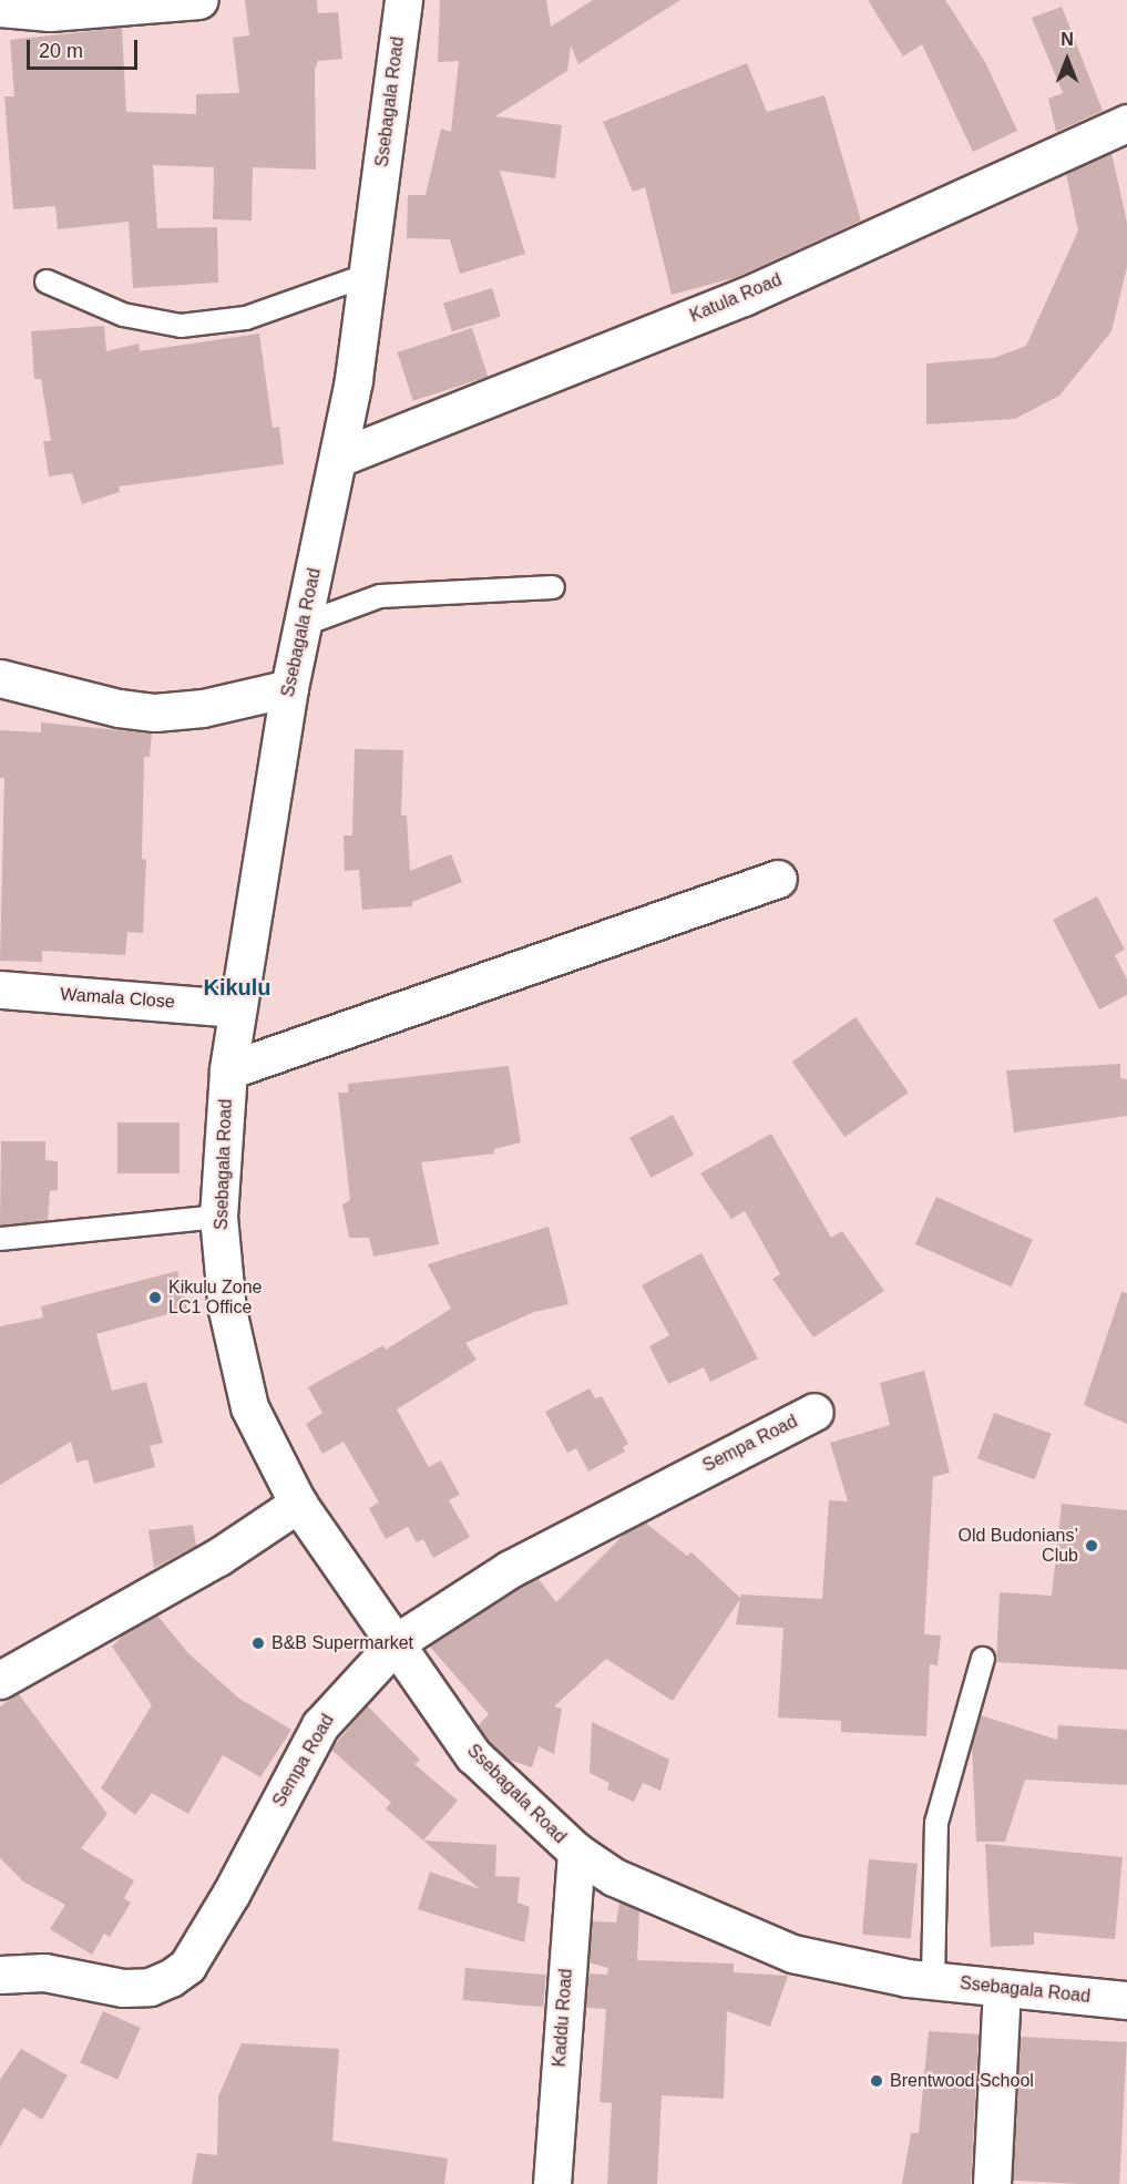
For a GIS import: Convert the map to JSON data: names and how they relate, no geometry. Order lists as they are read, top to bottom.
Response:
{
  "streets": {
    "street": [
      "Ssebagala Road",
      "Katula Road",
      "Wamala Close",
      "Sempa Road",
      "Kaddu Road"
    ]
  },
  "crossings": [
    ["Ssebagala Road", "Katula Road"],
    ["Ssebagala Road", "Wamala Close"],
    ["Ssebagala Road", "Sempa Road"],
    ["Ssebagala Road", "Kaddu Road"]
  ],
  "districts": ["Kikulu"],
  "places": [
    "Kikulu Zone LC1 Office",
    "Old Budonians’ Club",
    "B&B Supermarket",
    "Brentwood School"
  ],
  "scale_bar": "20 m",
  "north": "top"
}
